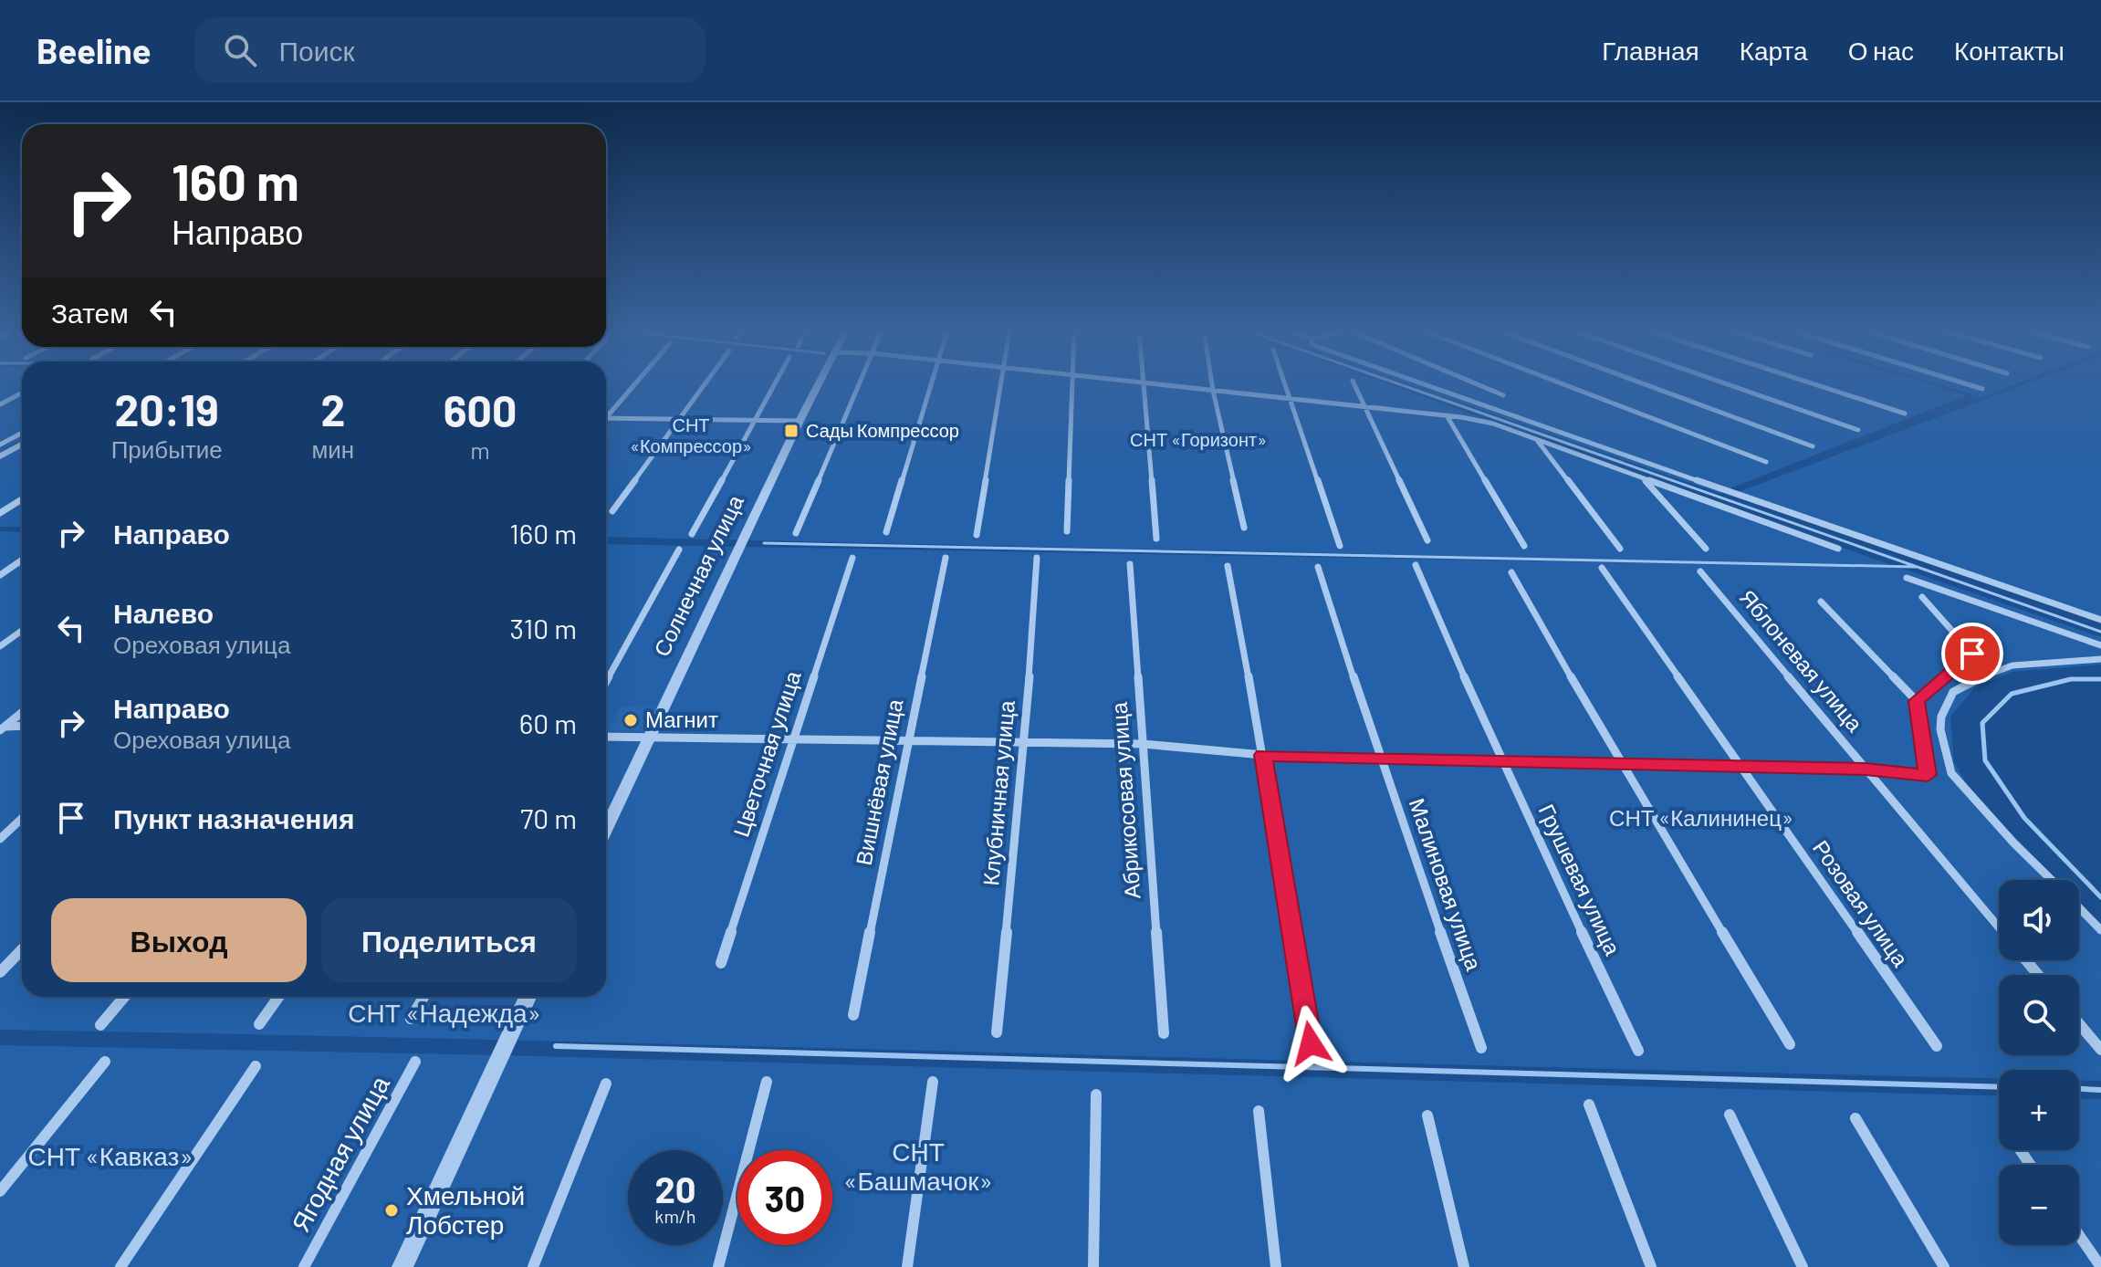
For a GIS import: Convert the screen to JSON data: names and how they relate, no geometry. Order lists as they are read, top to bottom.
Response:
{
  "streets": {
    "street": [
      "Солнечная улица",
      "Яблоневая улица",
      "Цветочная улица",
      "Вишнёвая улица",
      "Клубничная улица",
      "Абрикосовая улица",
      "Грушевая улица",
      "Малиновая улица",
      "Розовая улица",
      "Ягодная улица"
    ]
  },
  "parks": [
    "СНТ «Компрессор»",
    "СНТ «Горизонт»",
    "СНТ «Калининец»",
    "СНТ «Надежда»",
    "СНТ «Башмачок»",
    "СНТ «Кавказ»"
  ],
  "places": {
    "transit": ["Сады Компрессор"],
    "other": ["Магнит", "Хмельной Лобстер"]
  },
  "page": {
    "header": "Beeline",
    "search": "Поиск",
    "nav": [
      "Главная",
      "Карта",
      "О нас",
      "Контакты"
    ],
    "turn": ["160 m", "Направо"],
    "then": "Затем",
    "eta": [
      "20:19",
      "Прибытие",
      "2",
      "мин",
      "600",
      "m"
    ],
    "list": [
      {
        "name": "Направо",
        "value": "160 m"
      },
      {
        "name": "Налево",
        "note": "Ореховая улица",
        "value": "310 m"
      },
      {
        "name": "Направо",
        "note": "Ореховая улица",
        "value": "60 m"
      },
      {
        "name": "Пункт назначения",
        "value": "70 m"
      }
    ],
    "map_buttons": ["+", "−"],
    "buttons": ["Выход", "Поделиться"],
    "speed": "20 km/h",
    "limit": "30"
  }
}
